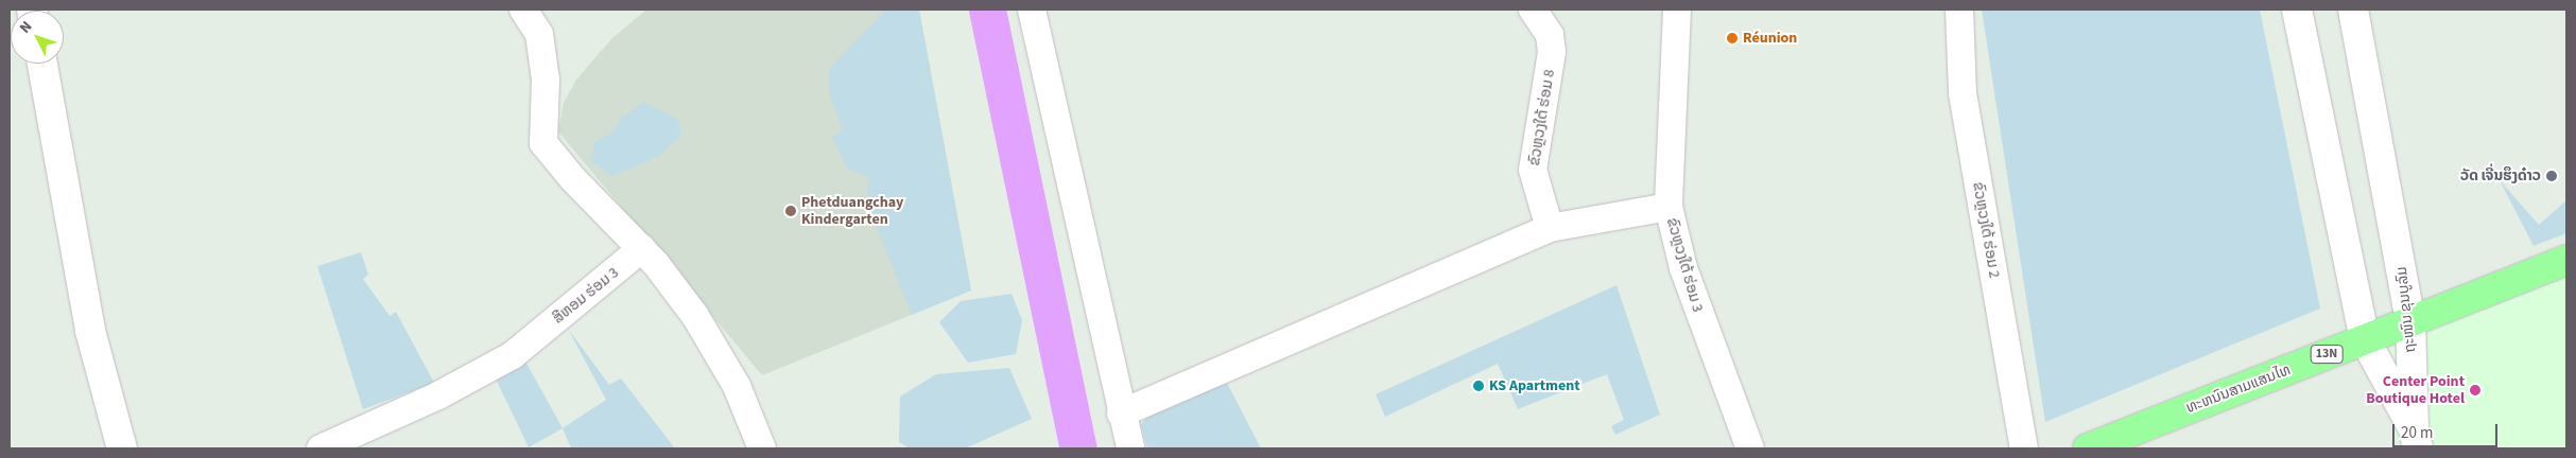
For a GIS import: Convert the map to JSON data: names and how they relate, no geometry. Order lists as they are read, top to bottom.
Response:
{
  "streets": {
    "highway": ["13N", "ທະຫນົນສາມແສນໄທ"],
    "street": [
      "ຂົວຫຼວງໃຕ້ ຮ່ອມ 8",
      "ຂົວຫຼວງໃຕ້ ຮ່ອມ 2",
      "ຂົວຫຼວງໃຕ້ ຮ່ອມ 3",
      "ສີຫອມ ຮ່ອມ 3",
      "ຖະໜົນ ຂຸນບູລົມ"
    ]
  },
  "crossings": [
    ["ຖະໜົນ ຂຸນບູລົມ", "ທະຫນົນສາມແສນໄທ"]
  ],
  "places": [
    "Réunion",
    "ວັດ ເຈີ່ນຮຶງດ໋າວ",
    "Phetduangchay Kindergarten",
    "KS Apartment",
    "Center Point Boutique Hotel"
  ],
  "scale_bar": "20 m",
  "north": "top left"
}
